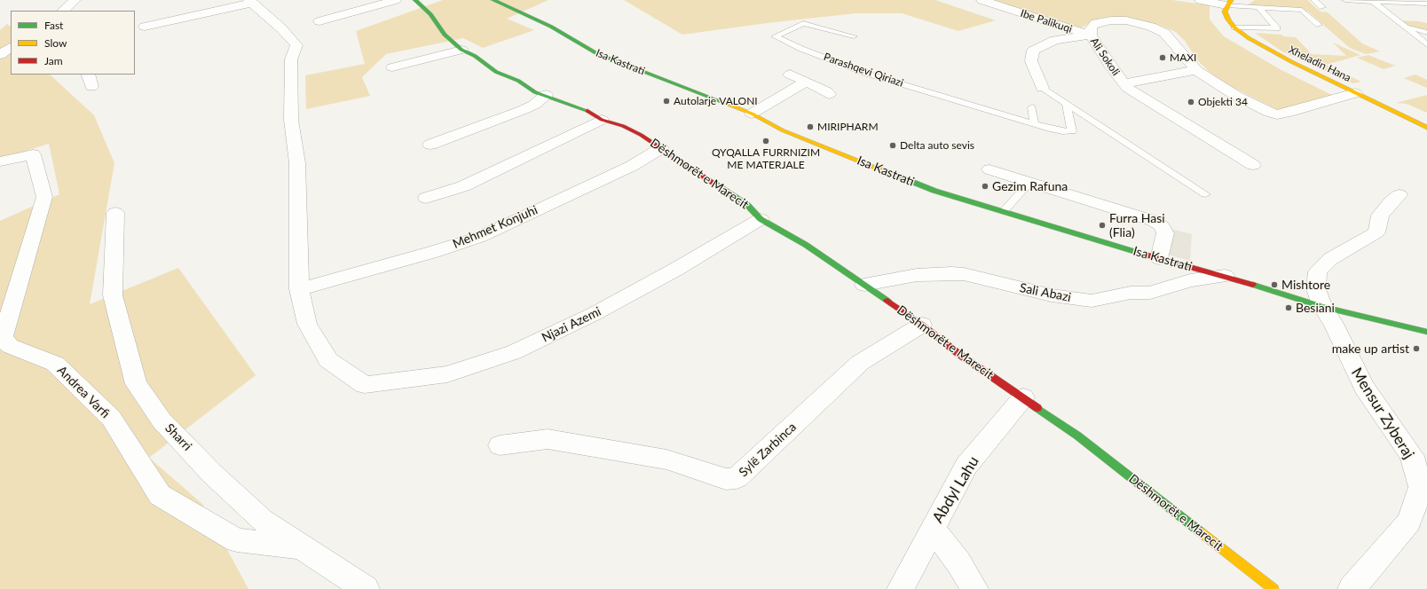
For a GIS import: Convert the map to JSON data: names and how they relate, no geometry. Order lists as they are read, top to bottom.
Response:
{
  "streets": {
    "street": [
      "Ibe Palikuqi",
      "Ali Sokoli",
      "Isa Kastrati",
      "Xheladin Hana",
      "Dëshmorët e Marecit",
      "Mehmet Konjuhi",
      "Sali Abazi",
      "Njazi Azemi",
      "Andrea Varfi",
      "Mensur Zyberaj",
      "Sharri",
      "Sylë Zarbinca",
      "Abdyl Lahu"
    ],
    "lane": ["Parashqevi Qiriazi"]
  },
  "crossings": [
    ["Ibe Palikuqi", "Ali Sokoli"],
    ["Ali Sokoli", "Xheladin Hana"],
    ["Isa Kastrati", "Sali Abazi"],
    ["Isa Kastrati", "Mensur Zyberaj"],
    ["Dëshmorët e Marecit", "Mehmet Konjuhi"],
    ["Dëshmorët e Marecit", "Sali Abazi"],
    ["Dëshmorët e Marecit", "Njazi Azemi"],
    ["Dëshmorët e Marecit", "Sylë Zarbinca"],
    ["Dëshmorët e Marecit", "Abdyl Lahu"],
    ["Mehmet Konjuhi", "Njazi Azemi"],
    ["Andrea Varfi", "Sharri"]
  ],
  "places": [
    "MAXI",
    "Autolarje VALONI",
    "Objekti 34",
    "MIRIPHARM",
    "QYQALLA FURRNIZIM ME MATERJALE",
    "Delta auto sevis",
    "Gezim Rafuna",
    "Furra Hasi (Flia)",
    "Mishtore",
    "Besiani",
    "make up artist"
  ],
  "legend": ["Fast", "Slow", "Jam"]
}
